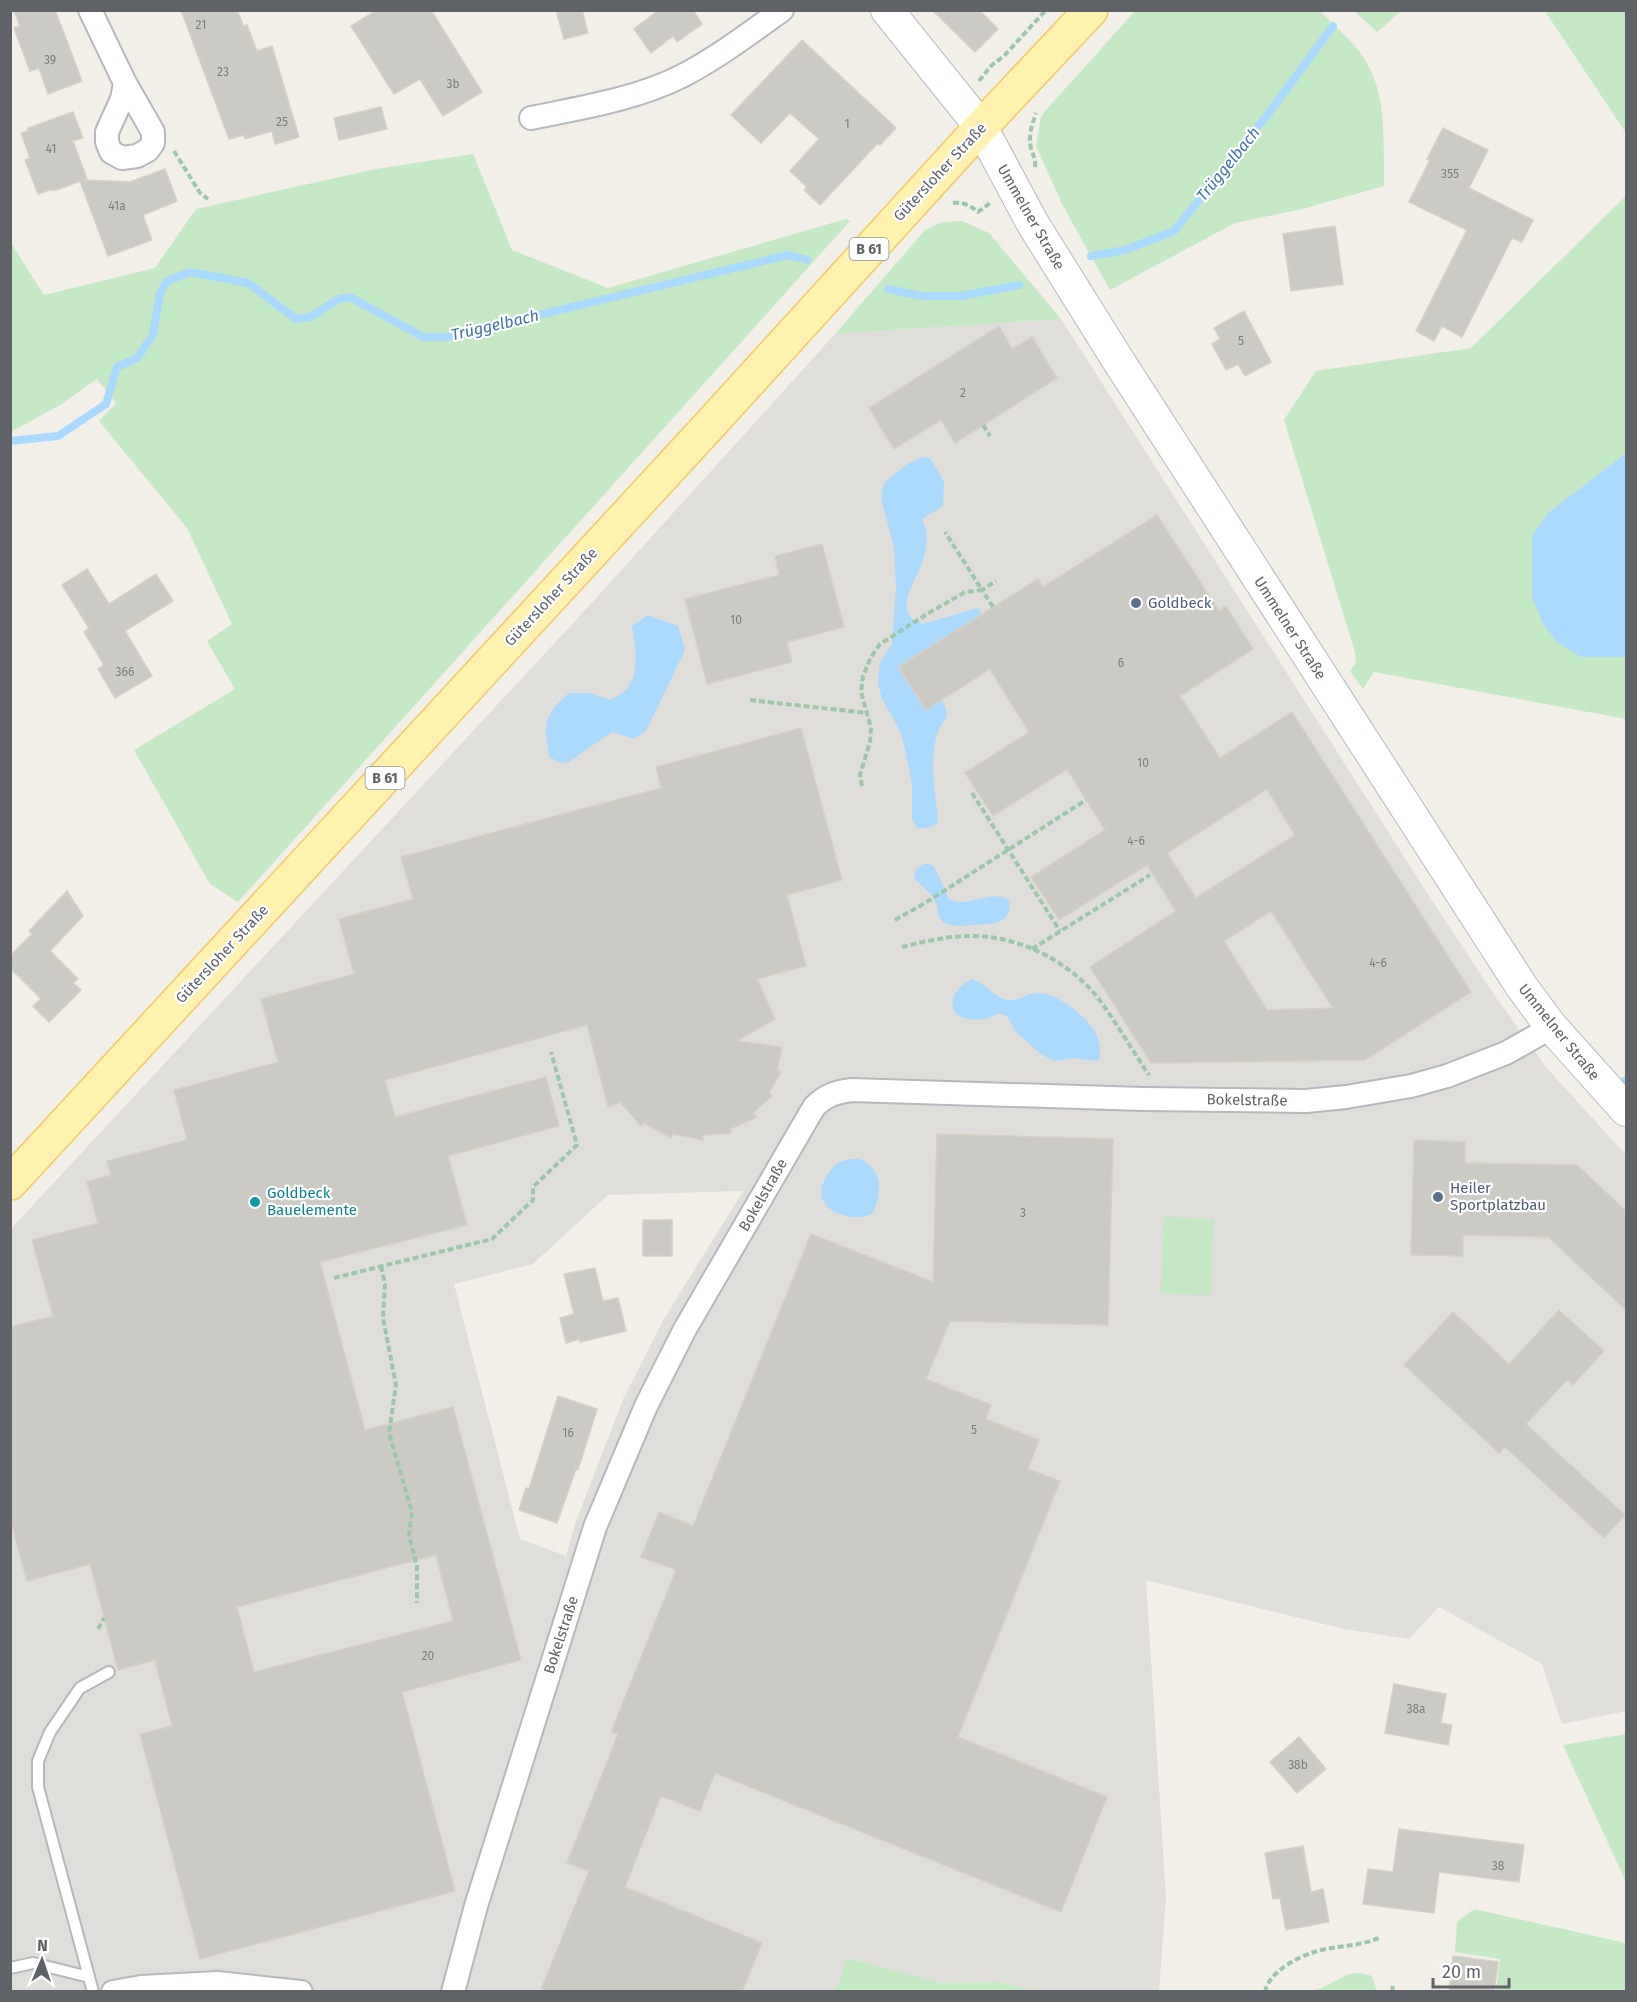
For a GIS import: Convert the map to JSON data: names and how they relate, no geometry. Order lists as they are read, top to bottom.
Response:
{
  "streets": {
    "main road": ["Gütersloher Straße", "Ummelner Straße", "B 61"],
    "street": ["Bokelstraße"]
  },
  "crossings": [
    ["Gütersloher Straße", "Ummelner Straße"],
    ["Ummelner Straße", "Bokelstraße"]
  ],
  "water": ["Trüggelbach"],
  "places": ["Goldbeck", "Heiler Sportplatzbau", "Goldbeck Bauelemente"],
  "house_numbers": [
    "21",
    "39",
    "23",
    "3b",
    "25",
    "1",
    "41",
    "355",
    "41a",
    "5",
    "2",
    "10",
    "6",
    "366",
    "10",
    "4-6",
    "4-6",
    "3",
    "5",
    "16",
    "20",
    "38a",
    "38b",
    "38"
  ],
  "scale_bar": "20 m",
  "north": "top"
}
